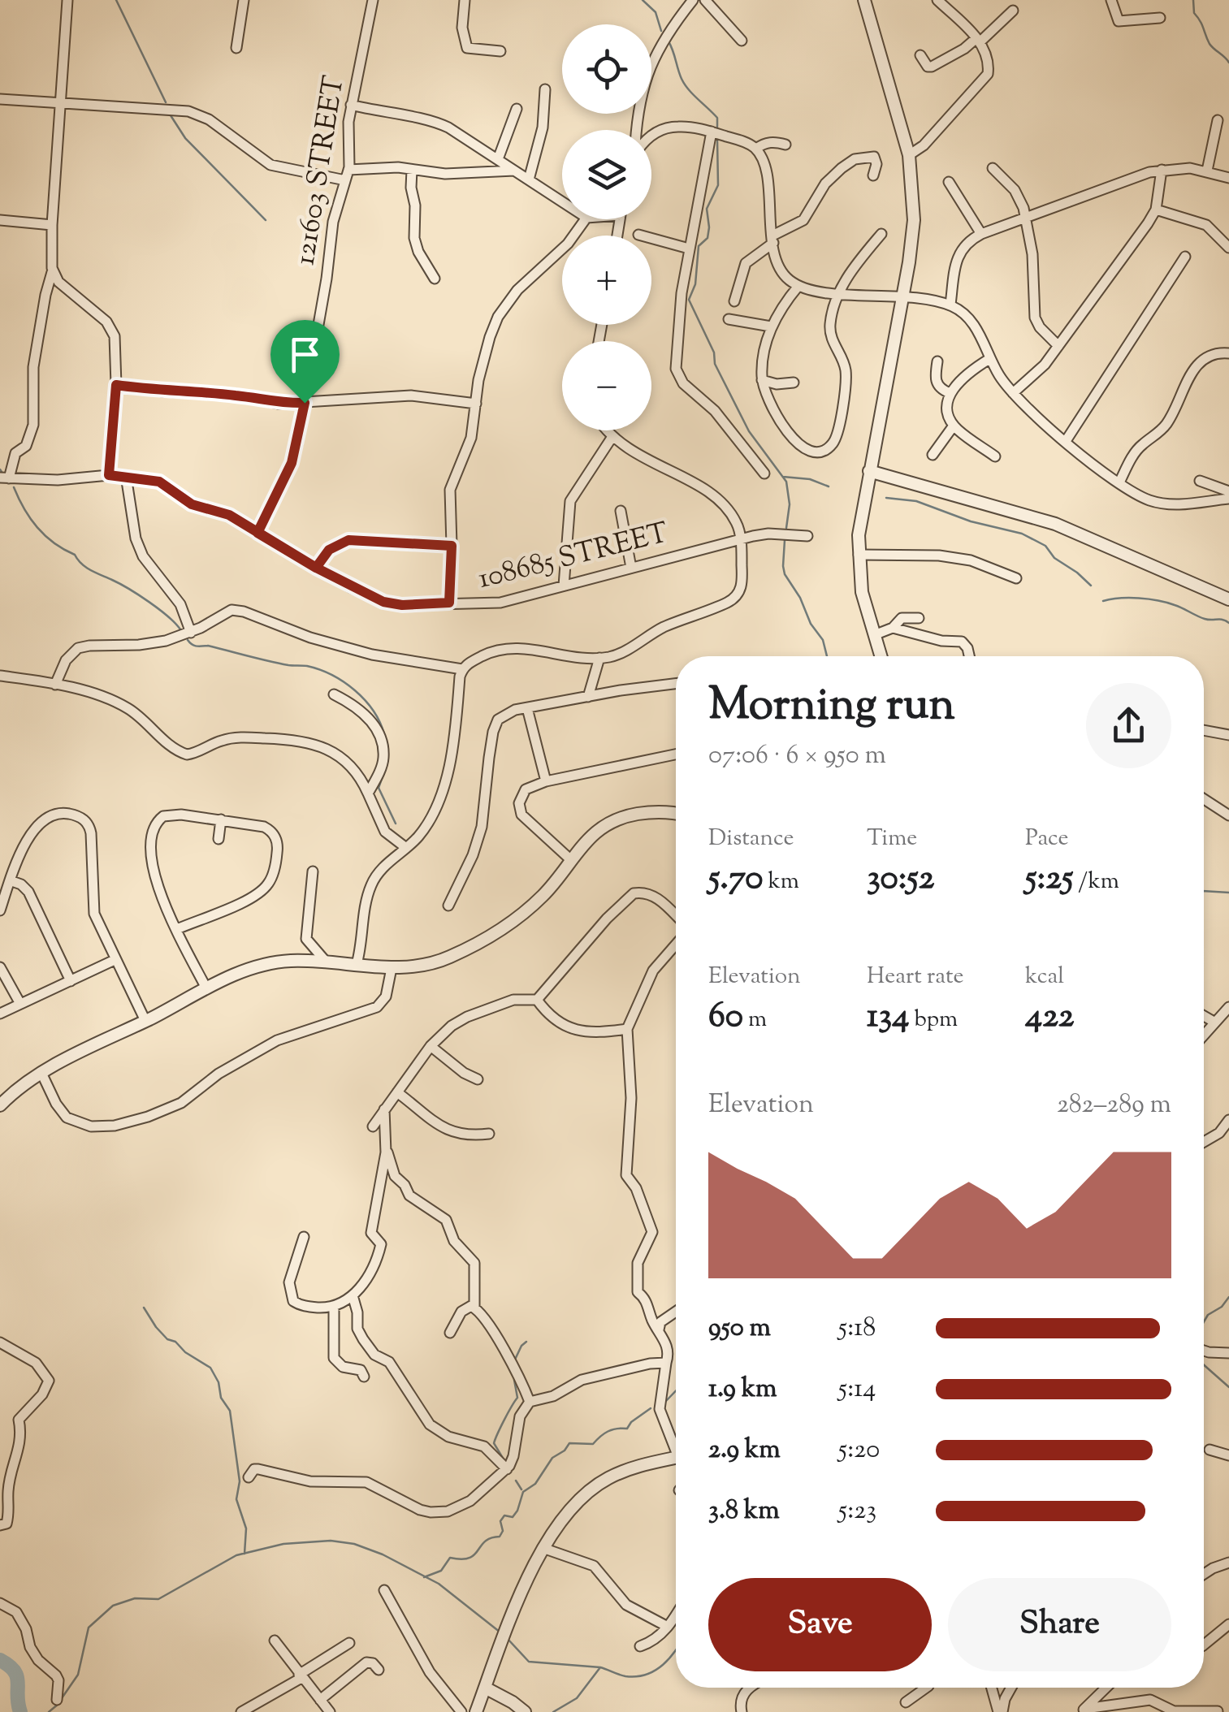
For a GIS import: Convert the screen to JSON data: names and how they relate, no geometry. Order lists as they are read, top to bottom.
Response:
{
  "streets": {
    "street": ["121603 STREET", "108685 STREET"]
  },
  "crossings": [
    ["121603 STREET", "108685 STREET"]
  ],
  "page": {
    "map_buttons": ["+", "−"],
    "heading": ["Morning run", "07:06 · 6 × 950 m"],
    "stats": [
      ["Distance", "5.70 km"],
      ["Time", "30:52"],
      ["Pace", "5:25 /km"],
      ["Elevation", "60 m"],
      ["Heart rate", "134 bpm"],
      ["kcal", "422"]
    ],
    "chart": ["Elevation", "282–289 m"],
    "list": [
      {
        "name": "950 m",
        "note": "5:18"
      },
      {
        "name": "1.9 km",
        "note": "5:14"
      },
      {
        "name": "2.9 km",
        "note": "5:20"
      },
      {
        "name": "3.8 km",
        "note": "5:23"
      }
    ],
    "buttons": ["Save", "Share"]
  }
}
